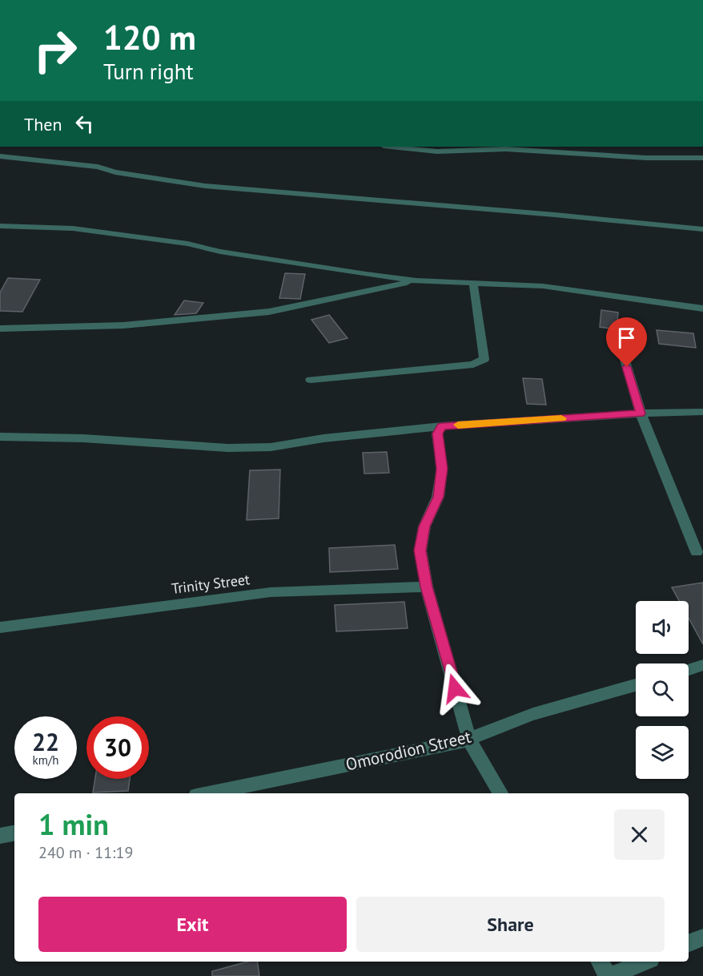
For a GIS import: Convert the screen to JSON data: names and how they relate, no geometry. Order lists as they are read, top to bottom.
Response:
{
  "streets": {
    "street": ["Trinity Street", "Omorodion Street"]
  },
  "page": {
    "turn": ["120 m", "Turn right"],
    "then": "Then",
    "speed": "22 km/h",
    "limit": "30",
    "heading": ["1 min", "240 m · 11:19"],
    "buttons": ["Exit", "Share"]
  }
}
